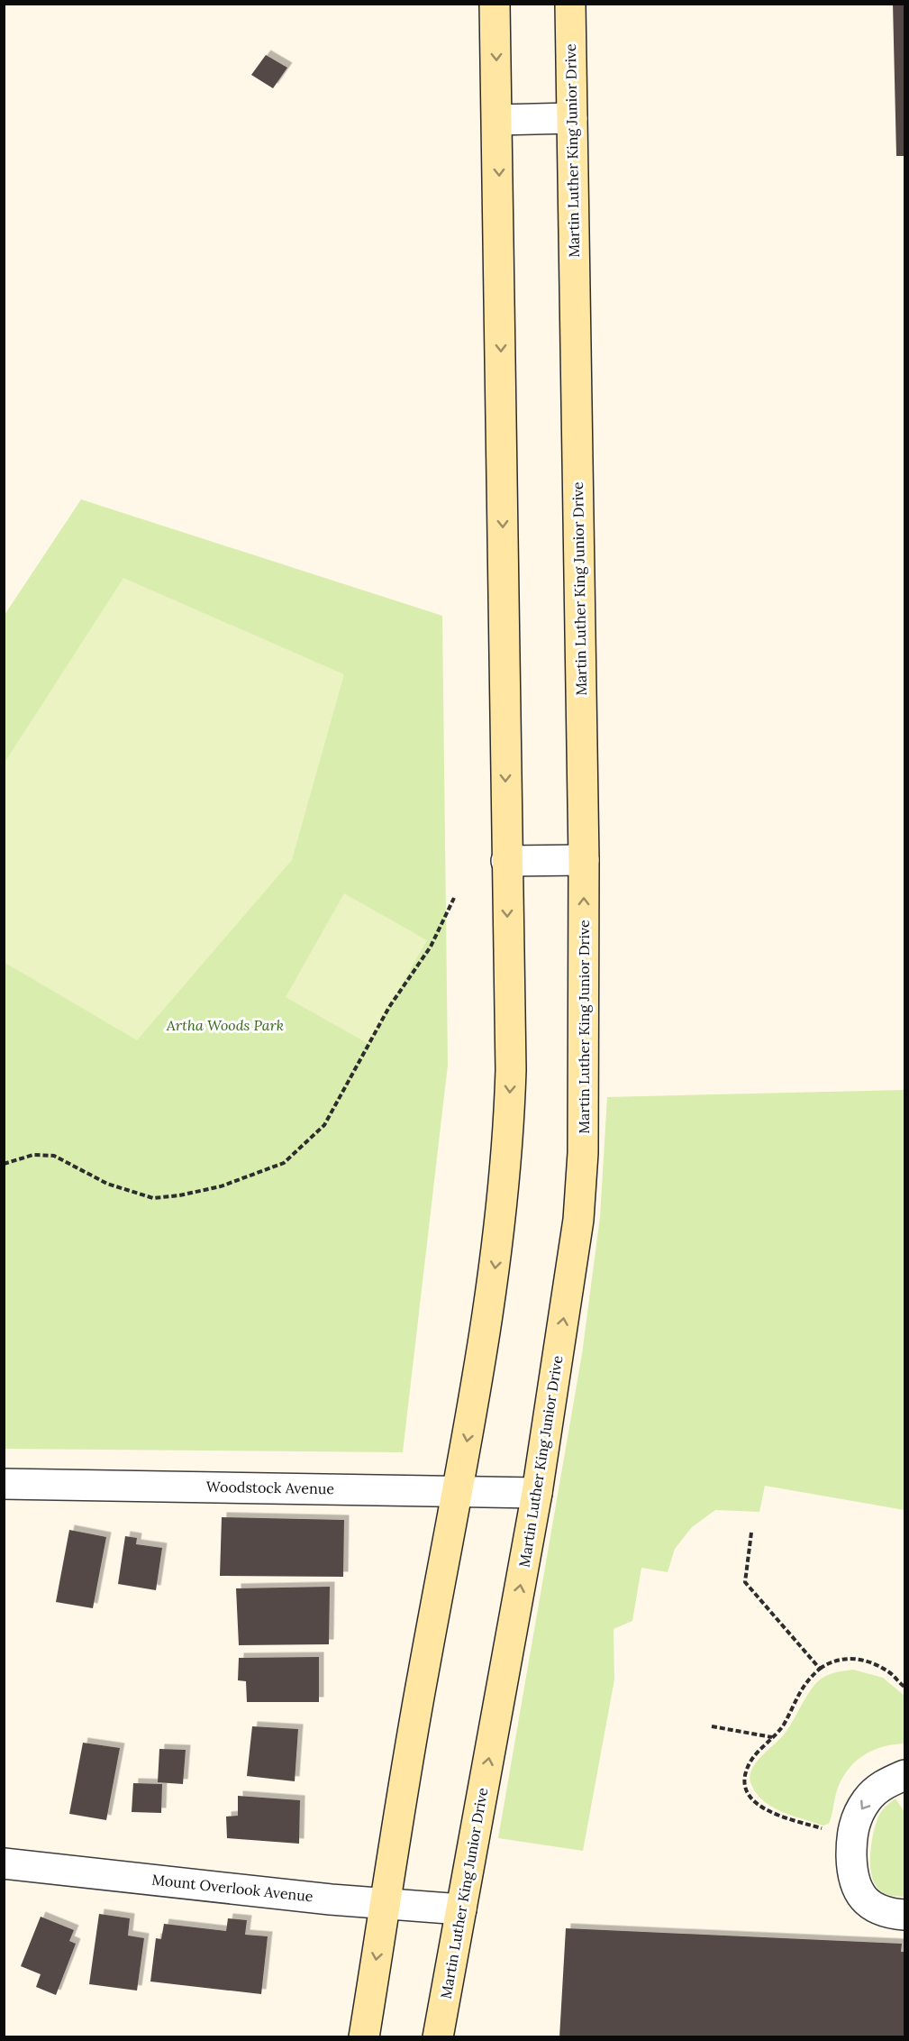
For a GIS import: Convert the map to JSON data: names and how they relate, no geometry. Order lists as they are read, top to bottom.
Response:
{
  "streets": {
    "main road": ["Martin Luther King Junior Drive"],
    "street": ["Woodstock Avenue", "Mount Overlook Avenue"]
  },
  "crossings": [
    ["Martin Luther King Junior Drive", "Woodstock Avenue"],
    ["Martin Luther King Junior Drive", "Mount Overlook Avenue"]
  ],
  "parks": ["Artha Woods Park"]
}
